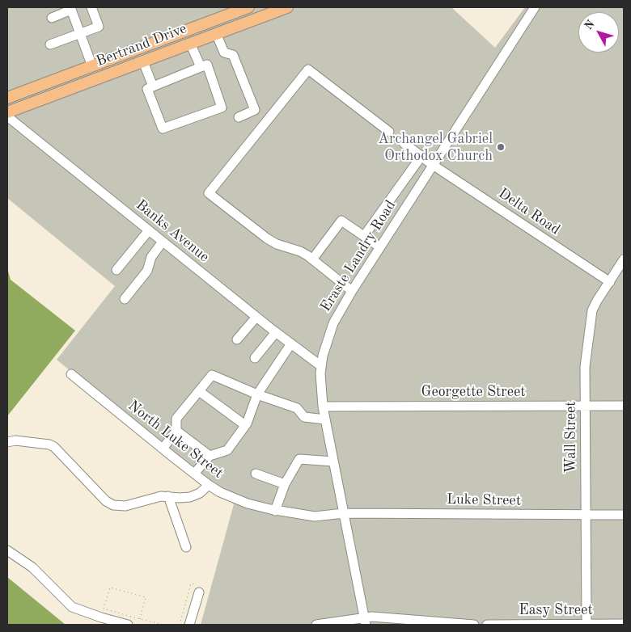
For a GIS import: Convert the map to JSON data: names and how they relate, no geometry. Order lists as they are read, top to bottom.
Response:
{
  "streets": {
    "main road": ["Bertrand Drive"],
    "street": [
      "Delta Road",
      "Banks Avenue",
      "Eraste Landry Road",
      "Georgette Street",
      "Wall Street",
      "North Luke Street",
      "Luke Street",
      "Easy Street"
    ]
  },
  "crossings": [
    ["Delta Road", "Eraste Landry Road"],
    ["Delta Road", "Wall Street"],
    ["Banks Avenue", "Eraste Landry Road"],
    ["Eraste Landry Road", "Georgette Street"],
    ["Eraste Landry Road", "North Luke Street"],
    ["Eraste Landry Road", "Luke Street"],
    ["Georgette Street", "Wall Street"],
    ["Wall Street", "Luke Street"],
    ["Wall Street", "Easy Street"],
    ["North Luke Street", "Luke Street"]
  ],
  "places": ["Archangel Gabriel Orthodox Church"],
  "north": "top left"
}
